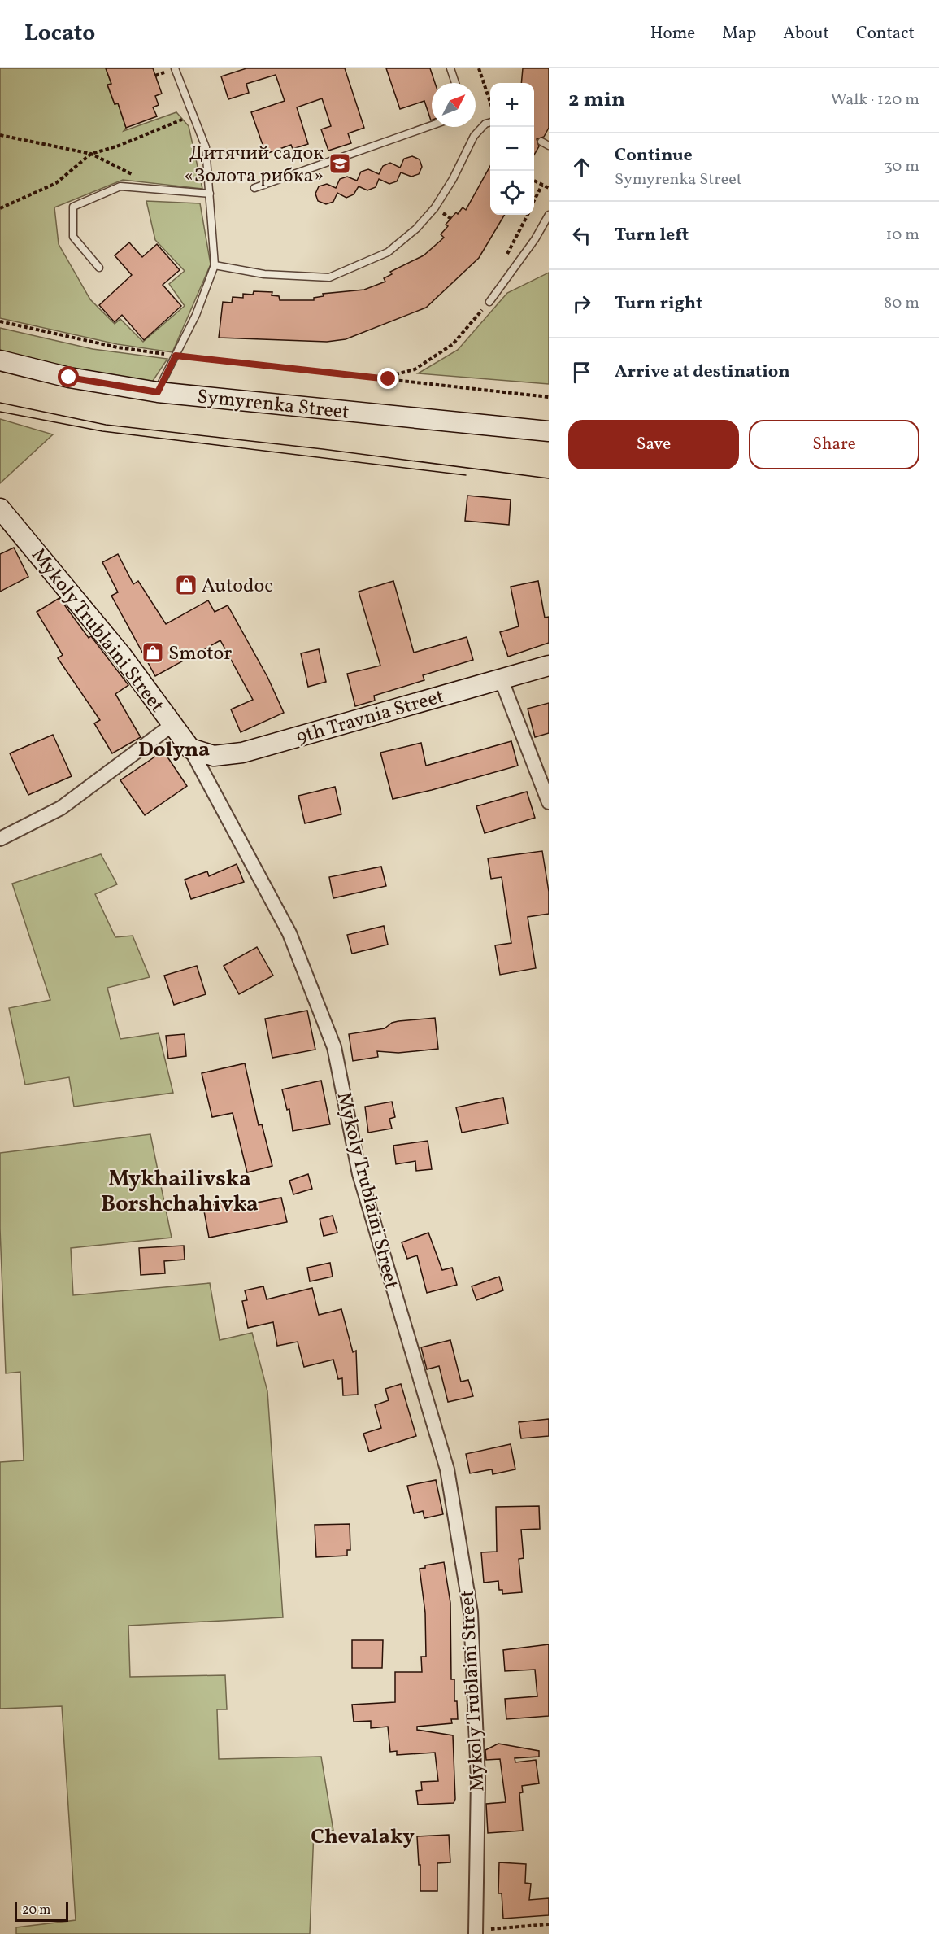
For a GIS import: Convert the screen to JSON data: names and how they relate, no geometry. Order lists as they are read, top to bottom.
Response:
{
  "streets": {
    "street": ["Symyrenka Street", "Mykoly Trublaini Street", "9th Travnia Street"]
  },
  "crossings": [
    ["Mykoly Trublaini Street", "9th Travnia Street"]
  ],
  "districts": ["Dolyna", "Mykhailivska Borshchahivka", "Chevalaky"],
  "places": {
    "school or university": ["Дитячий садок «Золота рибка»"],
    "shop": ["Autodoc", "Smotor"]
  },
  "scale_bar": "20 m",
  "north": "top right",
  "page": {
    "header": "Locato",
    "nav": [
      "Home",
      "Map",
      "About",
      "Contact"
    ],
    "heading": ["2 min", "Walk · 120 m"],
    "map_buttons": ["+", "−"],
    "list": [
      ["Continue", "Symyrenka Street", "30 m"],
      ["Turn left", "10 m"],
      ["Turn right", "80 m"],
      "Arrive at destination"
    ],
    "buttons": ["Save", "Share"],
    "scale": "20 m"
  }
}
